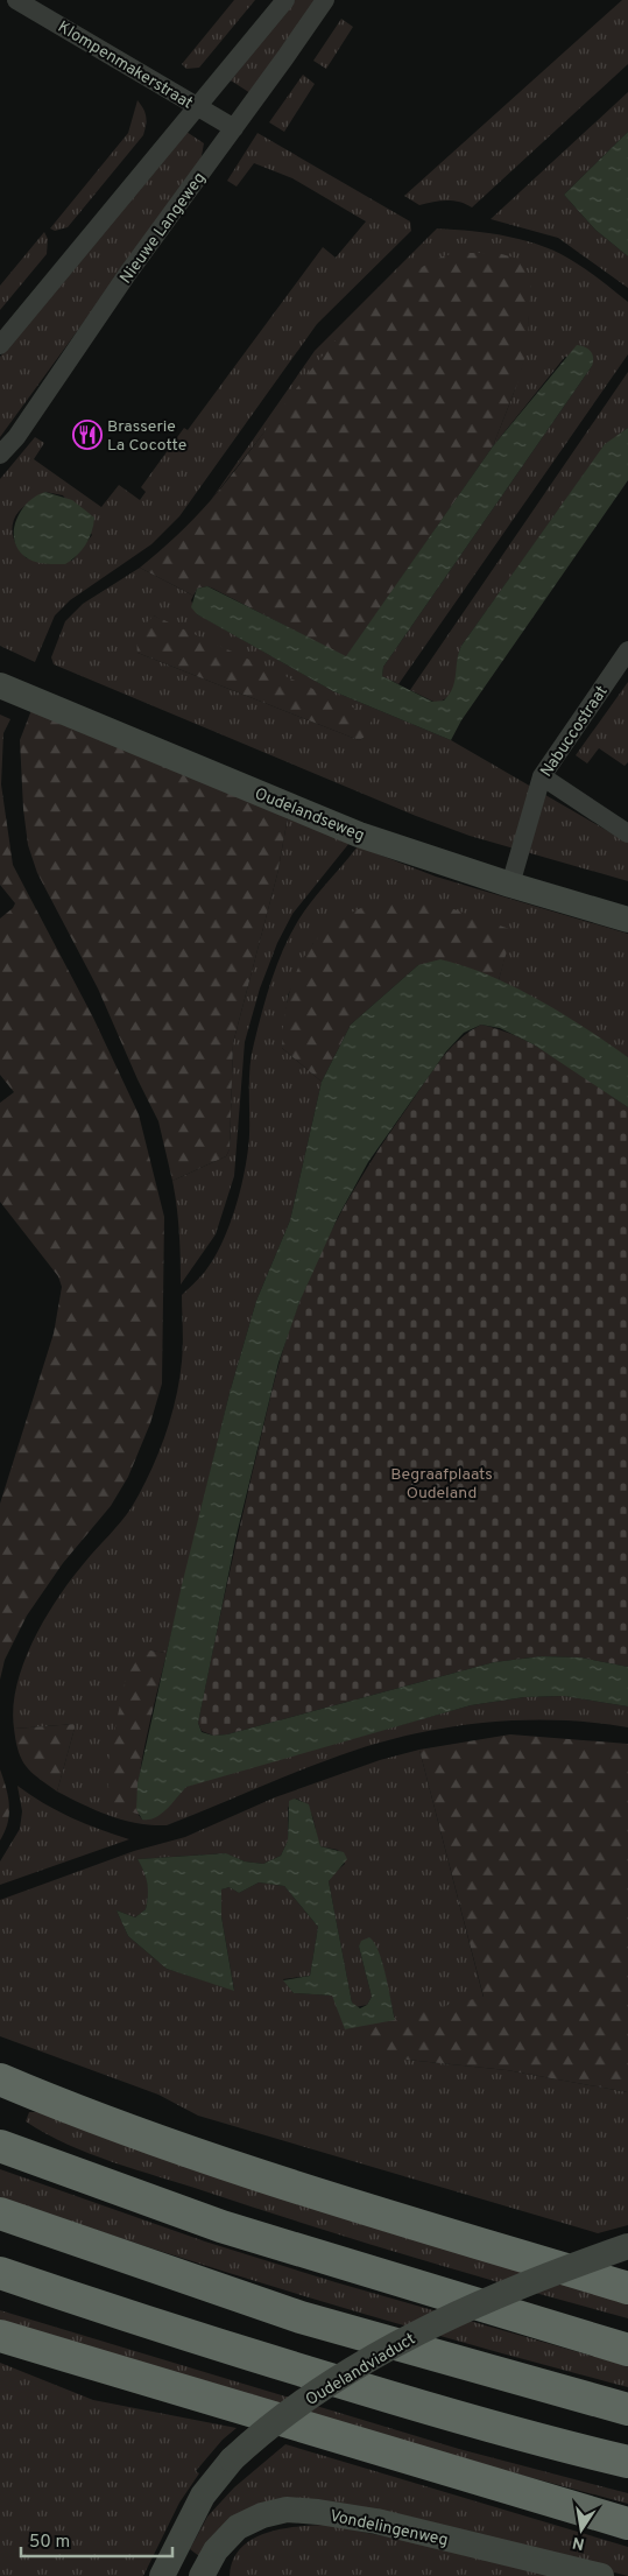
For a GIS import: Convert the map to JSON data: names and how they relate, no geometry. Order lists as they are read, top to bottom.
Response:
{
  "streets": {
    "main road": ["Oudelandseweg", "Oudelandviaduct", "Vondelingenweg"],
    "street": ["Klompenmakerstraat", "Nieuwe Langeweg", "Nabuccostraat"]
  },
  "crossings": [
    ["Klompenmakerstraat", "Nieuwe Langeweg"],
    ["Nabuccostraat", "Oudelandseweg"]
  ],
  "parks": ["Begraafplaats Oudeland"],
  "places": {
    "restaurant": ["Brasserie La Cocotte"]
  },
  "scale_bar": "50 m",
  "north": "bottom"
}
